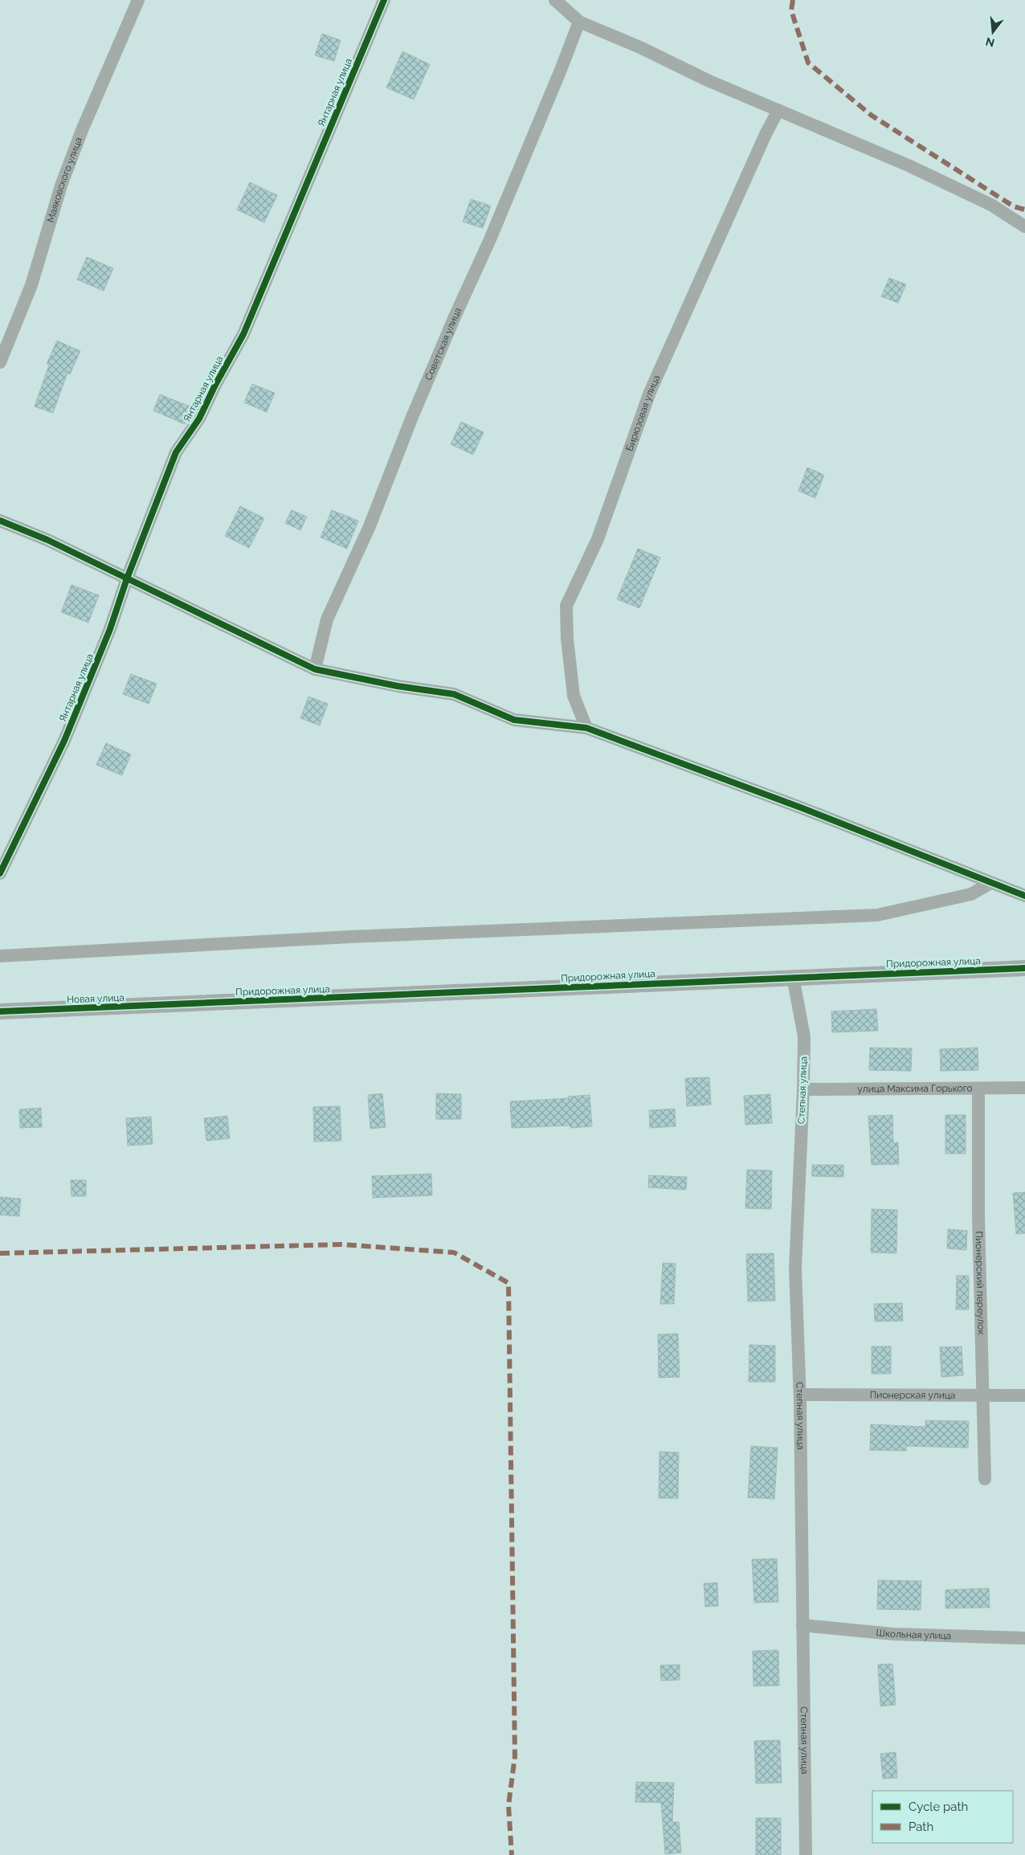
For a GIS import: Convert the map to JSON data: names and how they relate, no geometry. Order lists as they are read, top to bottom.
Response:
{
  "streets": {
    "street": [
      "Янтарная улица",
      "Маяковского улица",
      "Советская улица",
      "Бирюзовая улица",
      "Придорожная улица",
      "Новая улица",
      "улица Максима Горького",
      "Степная улица",
      "Пионерский переулок",
      "Пионерская улица",
      "Школьная улица"
    ]
  },
  "crossings": [
    ["Придорожная улица", "Новая улица"],
    ["Придорожная улица", "Степная улица"],
    ["улица Максима Горького", "Степная улица"],
    ["улица Максима Горького", "Пионерский переулок"],
    ["Степная улица", "Пионерская улица"],
    ["Степная улица", "Школьная улица"],
    ["Пионерский переулок", "Пионерская улица"]
  ],
  "legend": ["Cycle path", "Path"],
  "north": "bottom"
}
